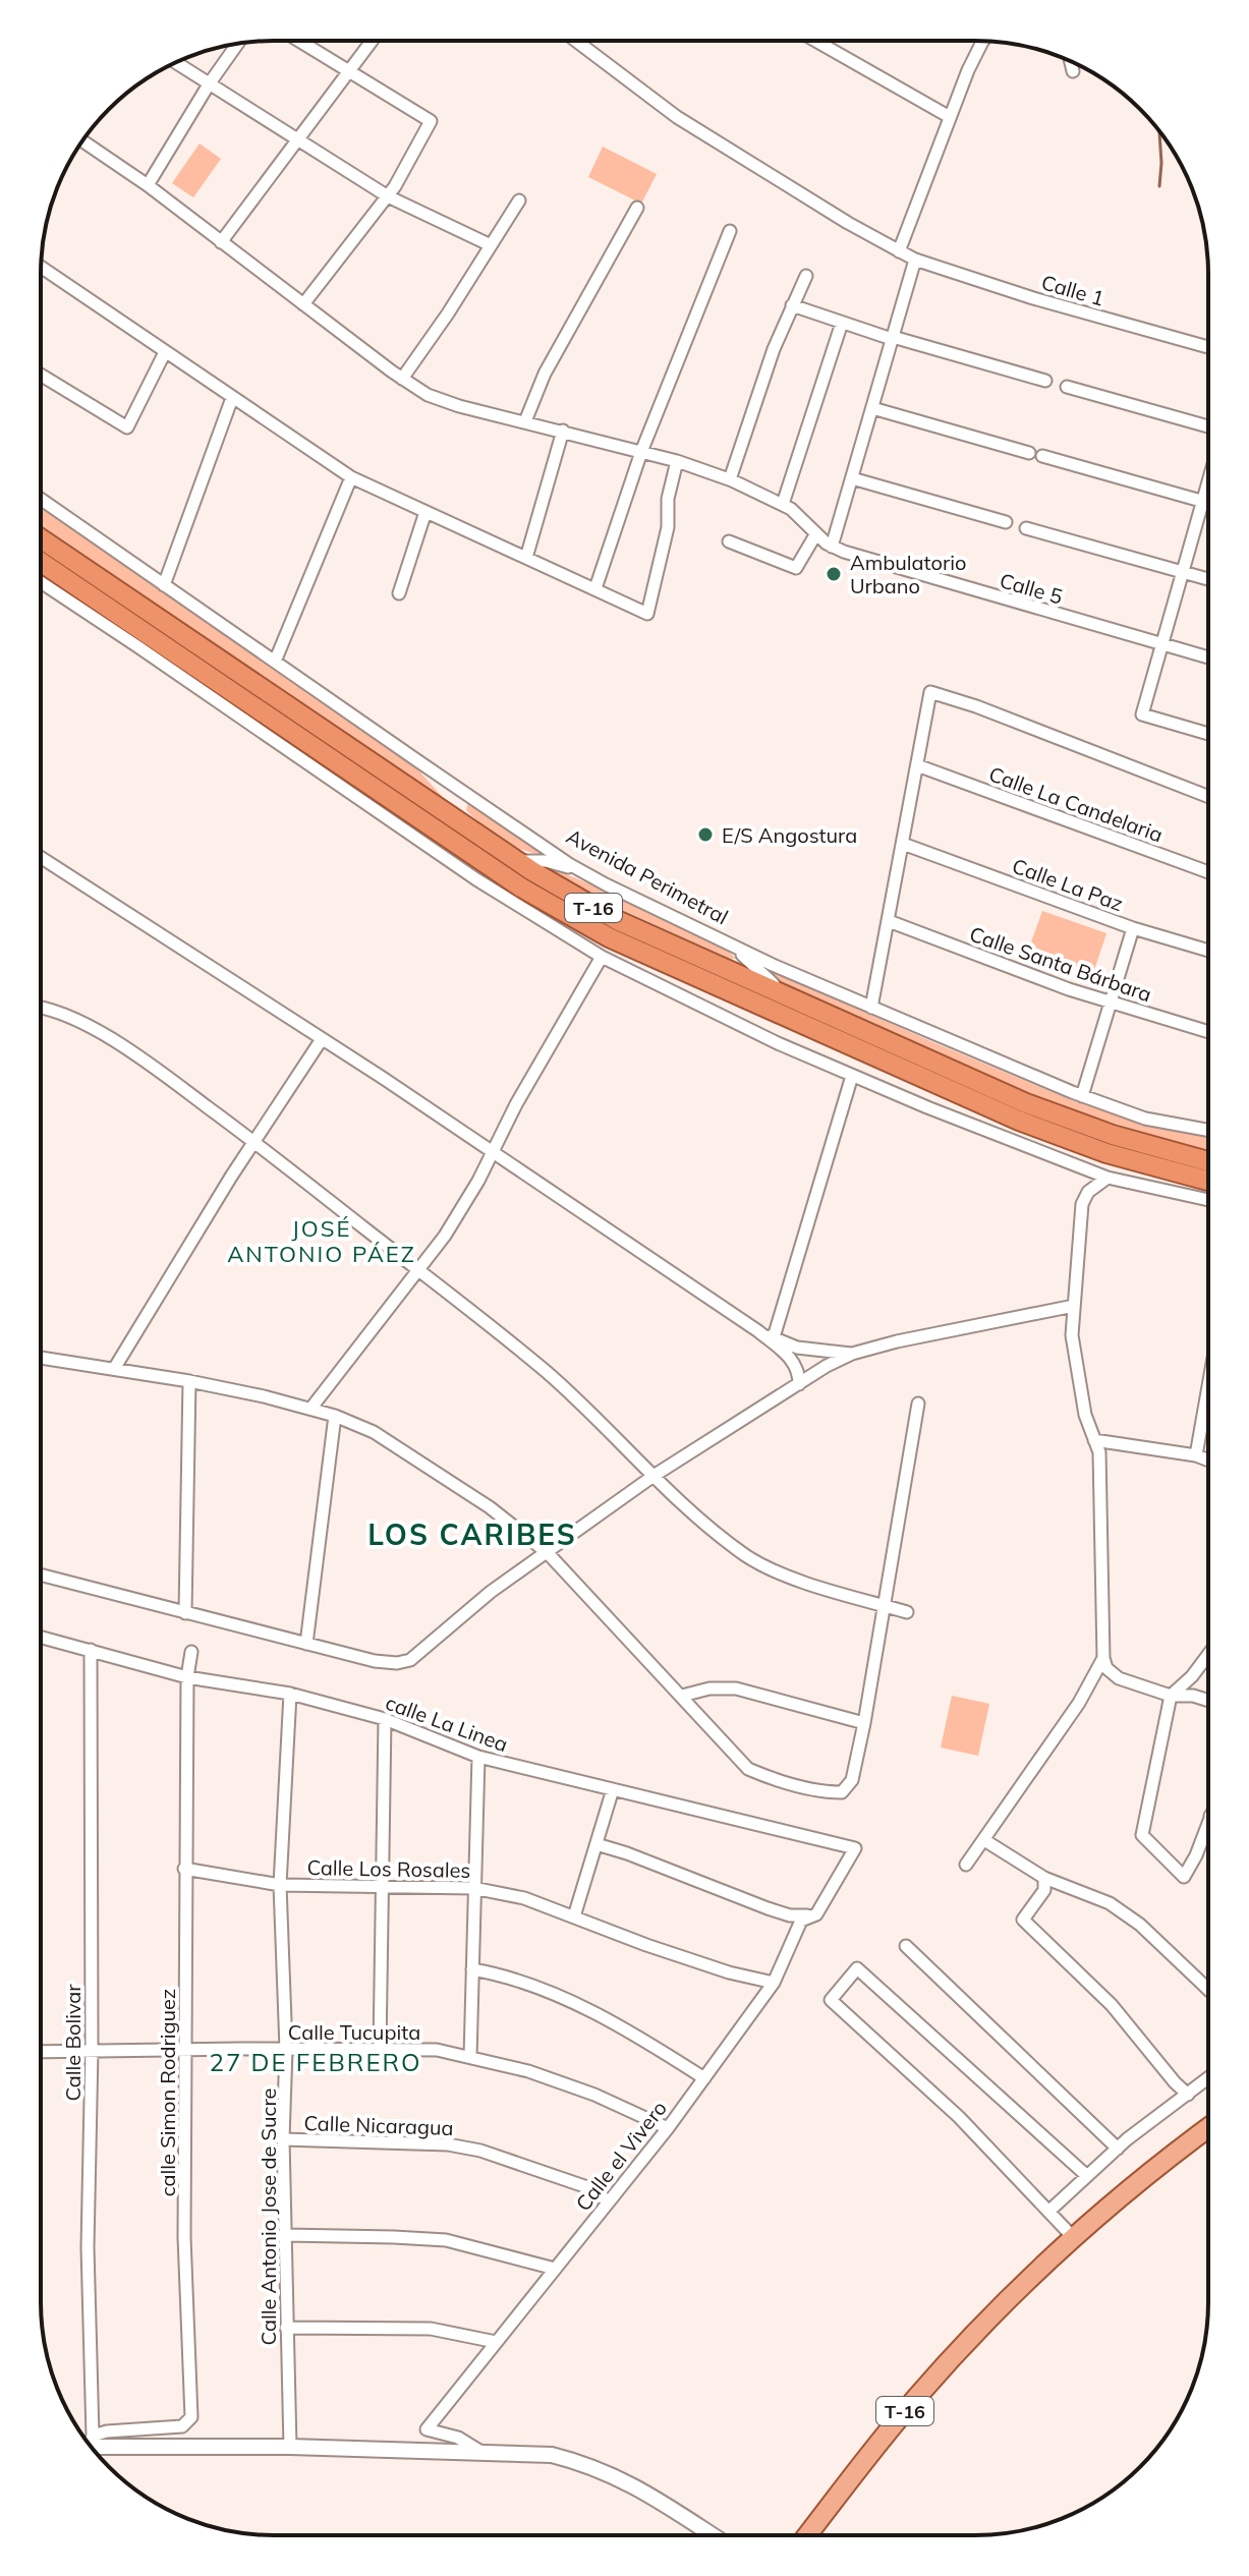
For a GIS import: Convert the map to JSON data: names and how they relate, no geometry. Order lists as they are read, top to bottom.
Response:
{
  "streets": {
    "highway": ["T-16"],
    "street": [
      "Calle 1",
      "Calle 5",
      "Calle La Candelaria",
      "Avenida Perimetral",
      "Calle La Paz",
      "Calle Santa Bárbara",
      "calle La Linea",
      "Calle Los Rosales",
      "Calle Tucupita",
      "Calle Bolivar",
      "calle Simon Rodriguez",
      "Calle Nicaragua",
      "Calle el Vivero",
      "Calle Antonio Jose de Sucre"
    ]
  },
  "crossings": [
    ["calle La Linea", "Calle Bolivar"],
    ["calle La Linea", "calle Simon Rodriguez"],
    ["calle La Linea", "Calle el Vivero"],
    ["calle La Linea", "Calle Antonio Jose de Sucre"],
    ["Calle Los Rosales", "calle Simon Rodriguez"],
    ["Calle Los Rosales", "Calle el Vivero"],
    ["Calle Los Rosales", "Calle Antonio Jose de Sucre"],
    ["Calle Tucupita", "Calle Bolivar"],
    ["Calle Tucupita", "calle Simon Rodriguez"],
    ["Calle Tucupita", "Calle el Vivero"],
    ["Calle Tucupita", "Calle Antonio Jose de Sucre"],
    ["Calle Nicaragua", "Calle el Vivero"],
    ["Calle Nicaragua", "Calle Antonio Jose de Sucre"]
  ],
  "districts": ["JOSÉ ANTONIO PÁEZ", "LOS CARIBES", "27 DE FEBRERO"],
  "places": ["Ambulatorio Urbano", "E/S Angostura"]
}
